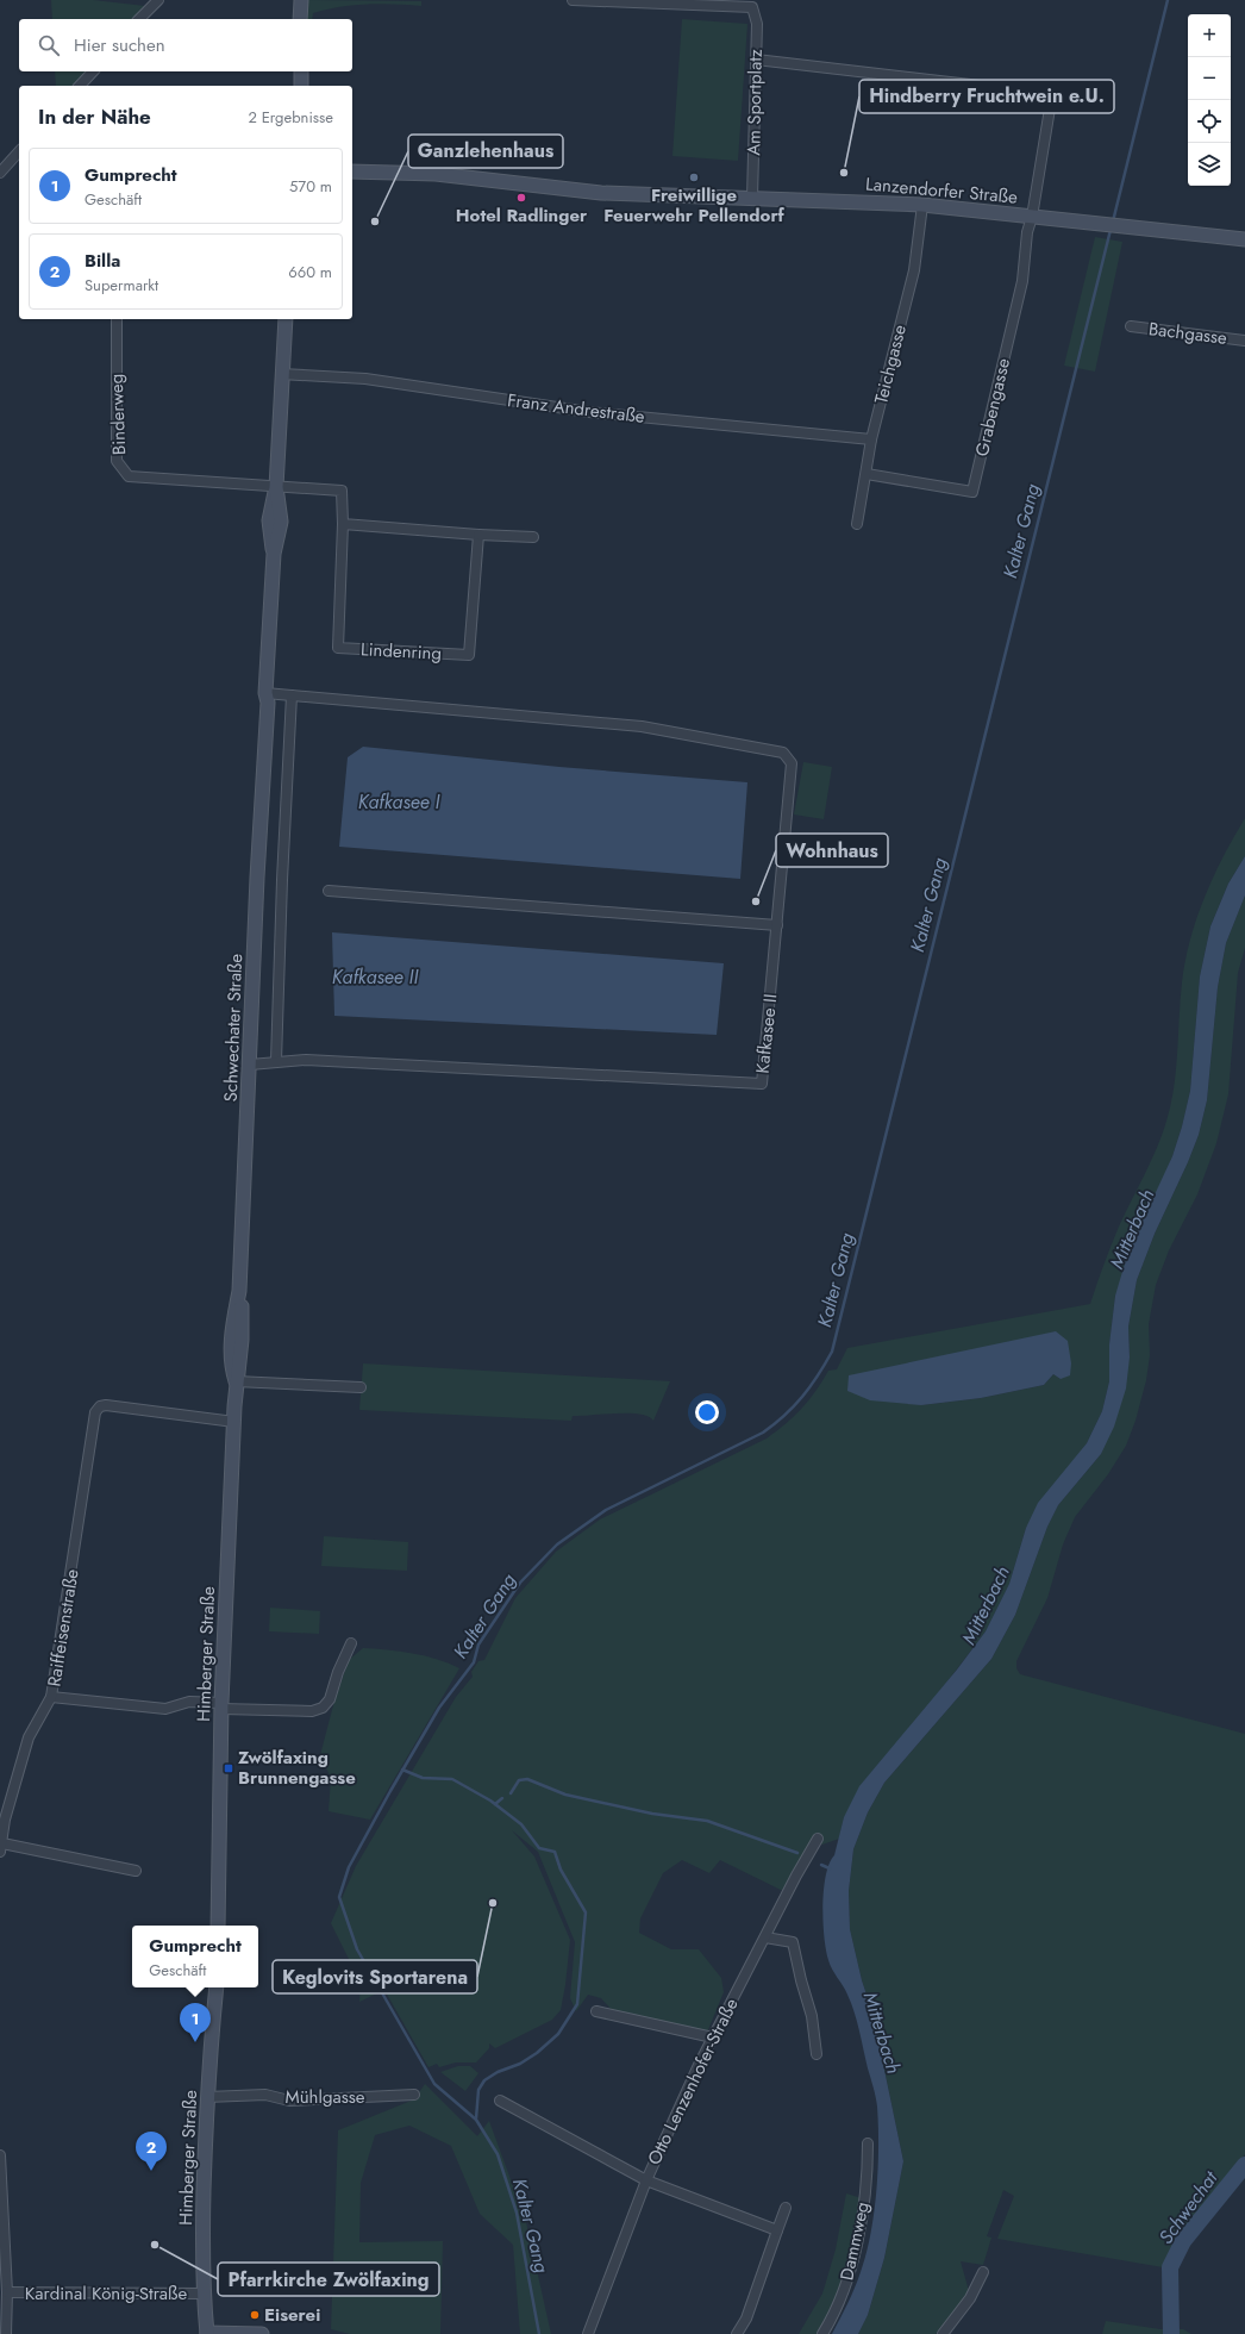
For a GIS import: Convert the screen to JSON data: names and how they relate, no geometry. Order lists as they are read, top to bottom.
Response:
{
  "streets": {
    "main road": ["Lanzendorfer Straße", "Schwechater Straße", "Himberger Straße"],
    "street": [
      "Am Sportplatz",
      "Bachgasse",
      "Teichgasse",
      "Grabengasse",
      "Franz Andrestraße",
      "Binderweg",
      "Lindenring",
      "Kafkasee II",
      "Raiffeisenstraße",
      "Otto Lenzenhofer-Straße",
      "Mühlgasse",
      "Dammweg",
      "Kardinal König-Straße"
    ]
  },
  "crossings": [
    ["Am Sportplatz", "Lanzendorfer Straße"],
    ["Lanzendorfer Straße", "Teichgasse"],
    ["Lanzendorfer Straße", "Grabengasse"],
    ["Teichgasse", "Grabengasse"],
    ["Teichgasse", "Franz Andrestraße"],
    ["Franz Andrestraße", "Schwechater Straße"],
    ["Binderweg", "Lindenring"],
    ["Binderweg", "Schwechater Straße"],
    ["Lindenring", "Schwechater Straße"],
    ["Schwechater Straße", "Himberger Straße"],
    ["Raiffeisenstraße", "Himberger Straße"],
    ["Himberger Straße", "Mühlgasse"],
    ["Himberger Straße", "Kardinal König-Straße"]
  ],
  "water": [
    "Kalter Gang",
    "Kafkasee I",
    "Kafkasee II",
    "Mitterbach",
    "Schwechat"
  ],
  "places": {
    "other": [
      "Hindberry Fruchtwein e.U.",
      "Freiwillige Feuerwehr Pellendorf",
      "Hotel Radlinger",
      "Ganzlehenhaus",
      "Wohnhaus",
      "Keglovits Sportarena",
      "Pfarrkirche Zwölfaxing",
      "Eiserei"
    ],
    "transit": ["Zwölfaxing Brunnengasse"]
  },
  "page": {
    "map_buttons": ["+", "−"],
    "search": "Hier suchen",
    "heading": ["In der Nähe", "2 Ergebnisse"],
    "list": [
      {
        "mark": "1",
        "name": "Gumprecht",
        "note": "Geschäft",
        "value": "570 m"
      },
      {
        "mark": "2",
        "name": "Billa",
        "note": "Supermarkt",
        "value": "660 m"
      }
    ],
    "popup": ["Gumprecht", "Geschäft"],
    "pins": ["1", "2"]
  }
}
